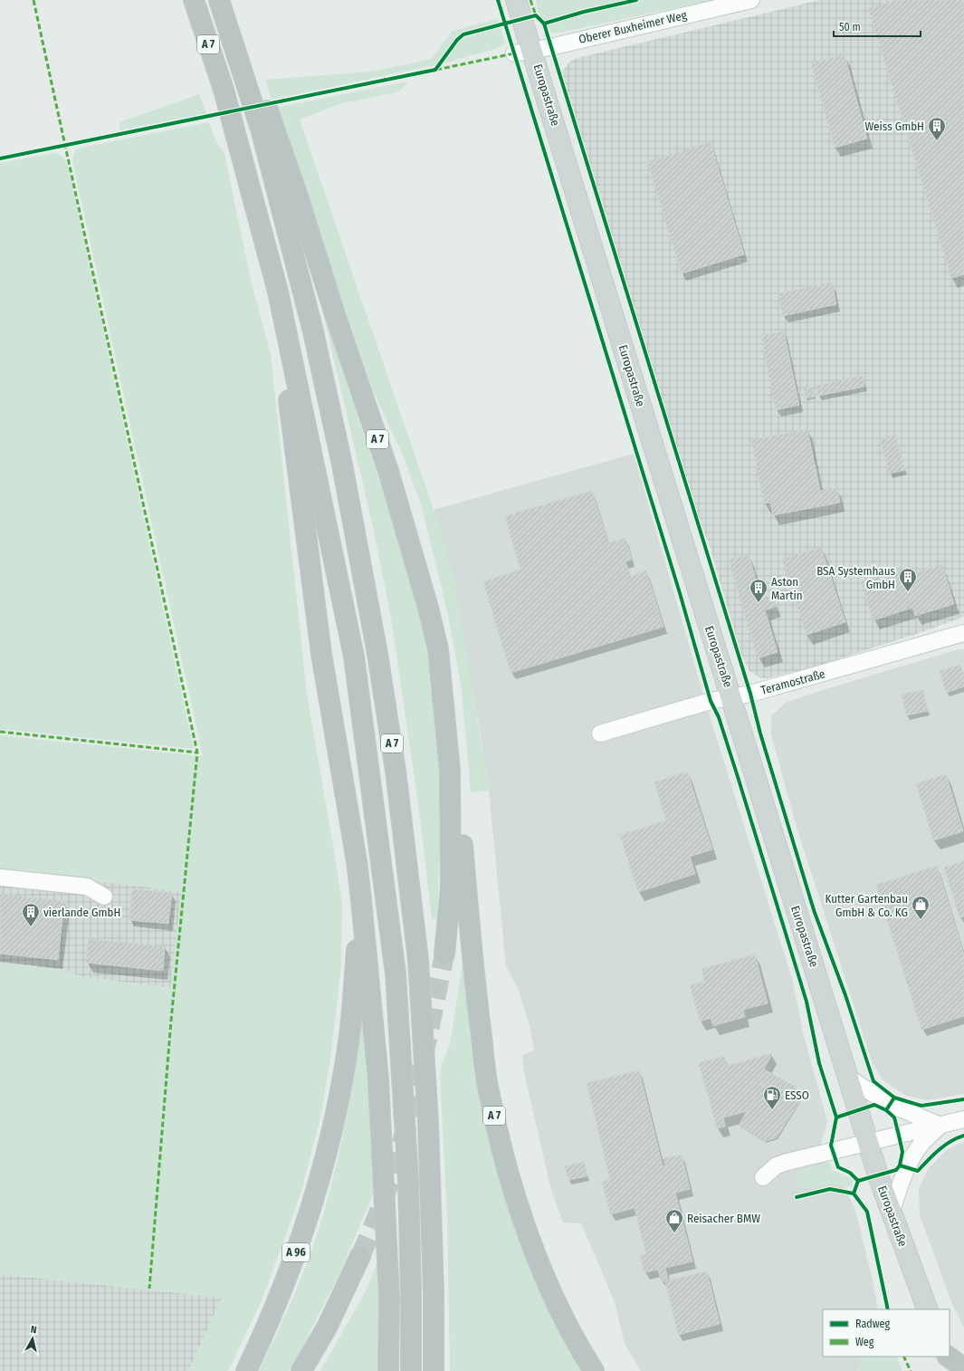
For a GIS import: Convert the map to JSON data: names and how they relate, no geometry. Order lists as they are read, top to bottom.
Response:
{
  "streets": {
    "highway": ["A 7", "A 96"],
    "main road": ["Europastraße"],
    "street": ["Oberer Buxheimer Weg", "Teramostraße"]
  },
  "crossings": [
    ["Oberer Buxheimer Weg", "Europastraße"],
    ["Europastraße", "Teramostraße"]
  ],
  "places": {
    "building": [
      "Weiss GmbH",
      "BSA Systemhaus GmbH",
      "Aston Martin",
      "vierlande GmbH"
    ],
    "shop": ["Kutter Gartenbau GmbH & Co. KG", "Reisacher BMW"],
    "fuel station": ["ESSO"]
  },
  "legend": ["Radweg", "Weg"],
  "scale_bar": "50 m",
  "north": "top"
}
